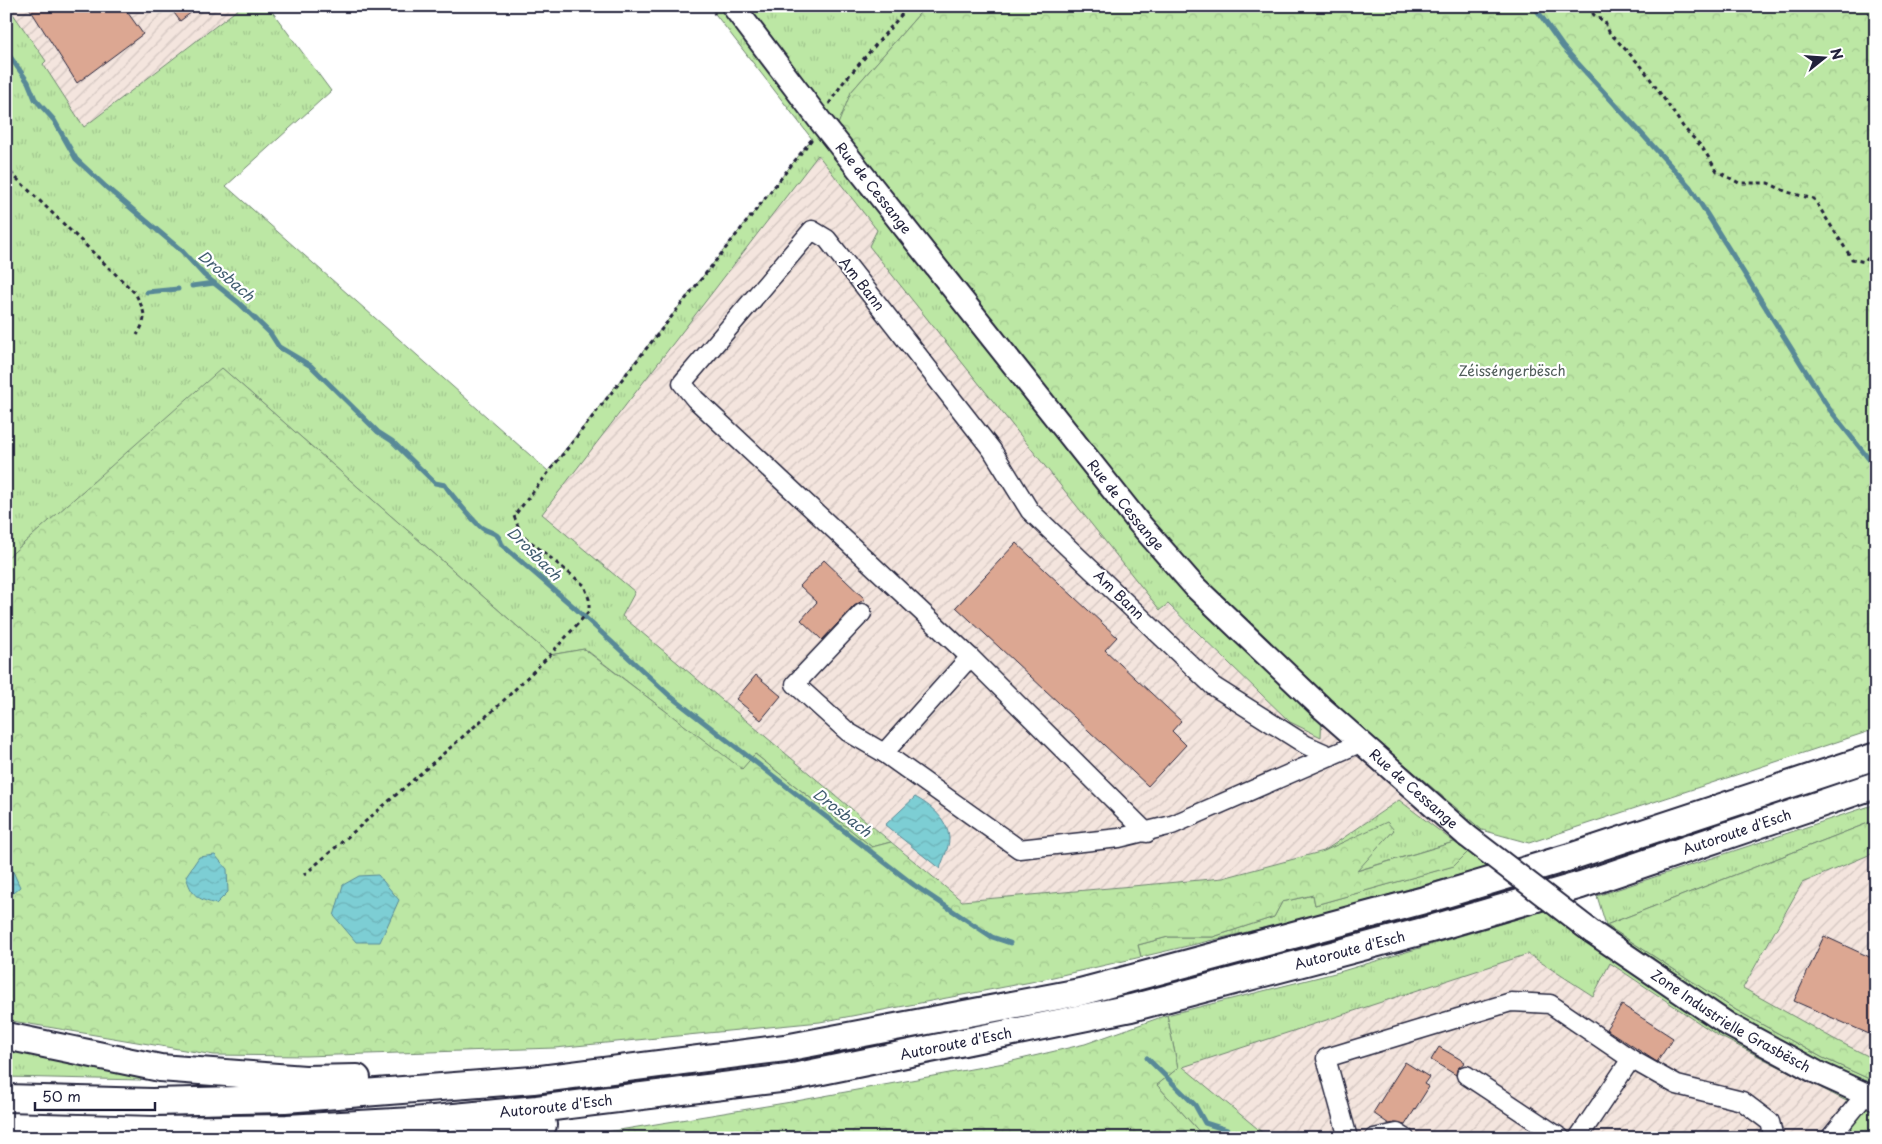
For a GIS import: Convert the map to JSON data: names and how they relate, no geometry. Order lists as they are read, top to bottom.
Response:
{
  "streets": {
    "highway": ["Autoroute d'Esch"],
    "main road": ["Rue de Cessange", "Zone Industrielle Grasbësch"],
    "lane": ["Am Bann"]
  },
  "crossings": [
    ["Rue de Cessange", "Zone Industrielle Grasbësch"]
  ],
  "water": ["Drosbach"],
  "parks": ["Zéisséngerbësch"],
  "scale_bar": "50 m",
  "north": "right"
}
